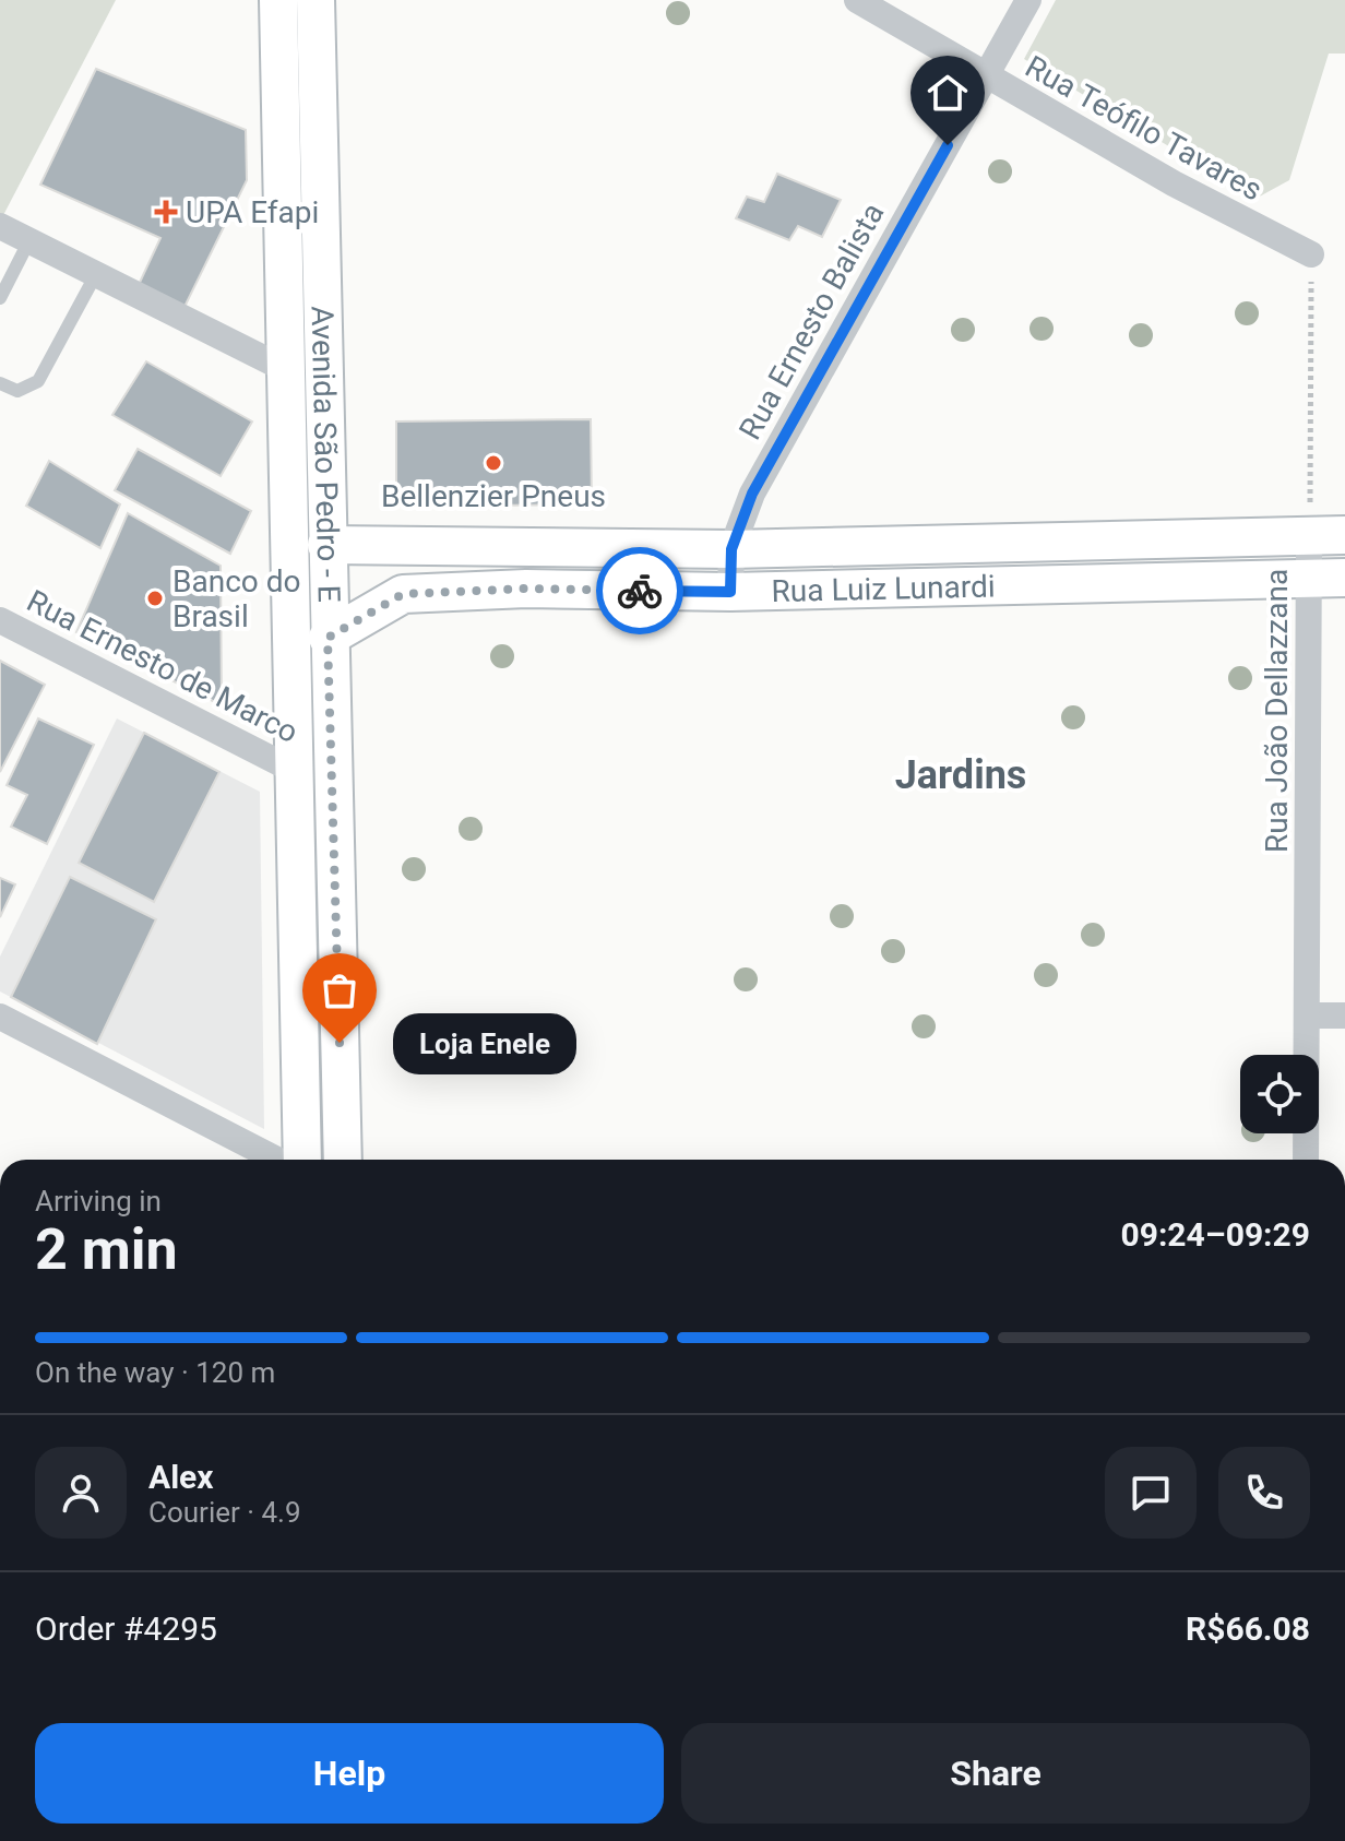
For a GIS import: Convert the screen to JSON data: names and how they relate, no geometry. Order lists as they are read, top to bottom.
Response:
{
  "streets": {
    "main road": ["Avenida São Pedro - E", "Rua Luiz Lunardi"],
    "street": [
      "Rua Teófilo Tavares",
      "Rua Ernesto Balista",
      "Rua Ernesto de Marco",
      "Rua João Dellazzana"
    ]
  },
  "crossings": [
    ["Rua Teófilo Tavares", "Rua Ernesto Balista"],
    ["Rua Teófilo Tavares", "Rua João Dellazzana"],
    ["Rua Ernesto Balista", "Rua Luiz Lunardi"],
    ["Avenida São Pedro - E", "Rua Luiz Lunardi"],
    ["Avenida São Pedro - E", "Rua Ernesto de Marco"],
    ["Rua Luiz Lunardi", "Rua João Dellazzana"]
  ],
  "districts": ["Jardins"],
  "places": {
    "health": ["UPA Efapi"],
    "other": ["Bellenzier Pneus", "Banco do Brasil", "Loja Enele"]
  },
  "page": {
    "bubble": "Loja Enele",
    "heading": ["2 min", "Arriving in", "09:24–09:29"],
    "panel": [
      "Alex",
      "Courier · 4.9",
      "Order #4295",
      "R$66.08"
    ],
    "bar": "On the way · 120 m",
    "buttons": ["Help", "Share"]
  }
}
